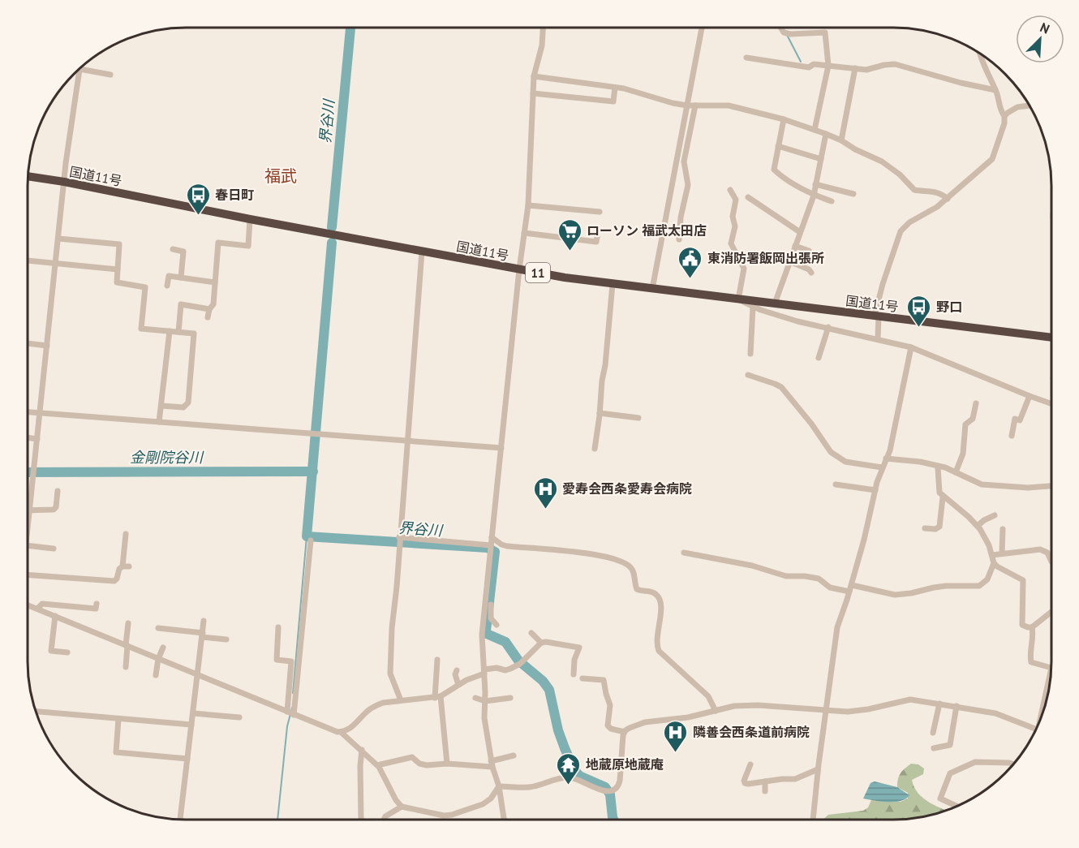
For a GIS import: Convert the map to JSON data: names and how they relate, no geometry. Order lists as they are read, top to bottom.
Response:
{
  "streets": {
    "highway": ["国道11号", "11"]
  },
  "districts": ["福武"],
  "water": ["界谷川", "金剛院谷川"],
  "places": {
    "bus stop": ["春日町", "野口"],
    "supermarket": ["ローソン 福武太田店"],
    "public building": ["東消防署飯岡出張所"],
    "hospital": ["愛寿会西条愛寿会病院", "隣善会西条道前病院"],
    "temple": ["地蔵原地蔵庵"]
  },
  "north": "top right"
}
